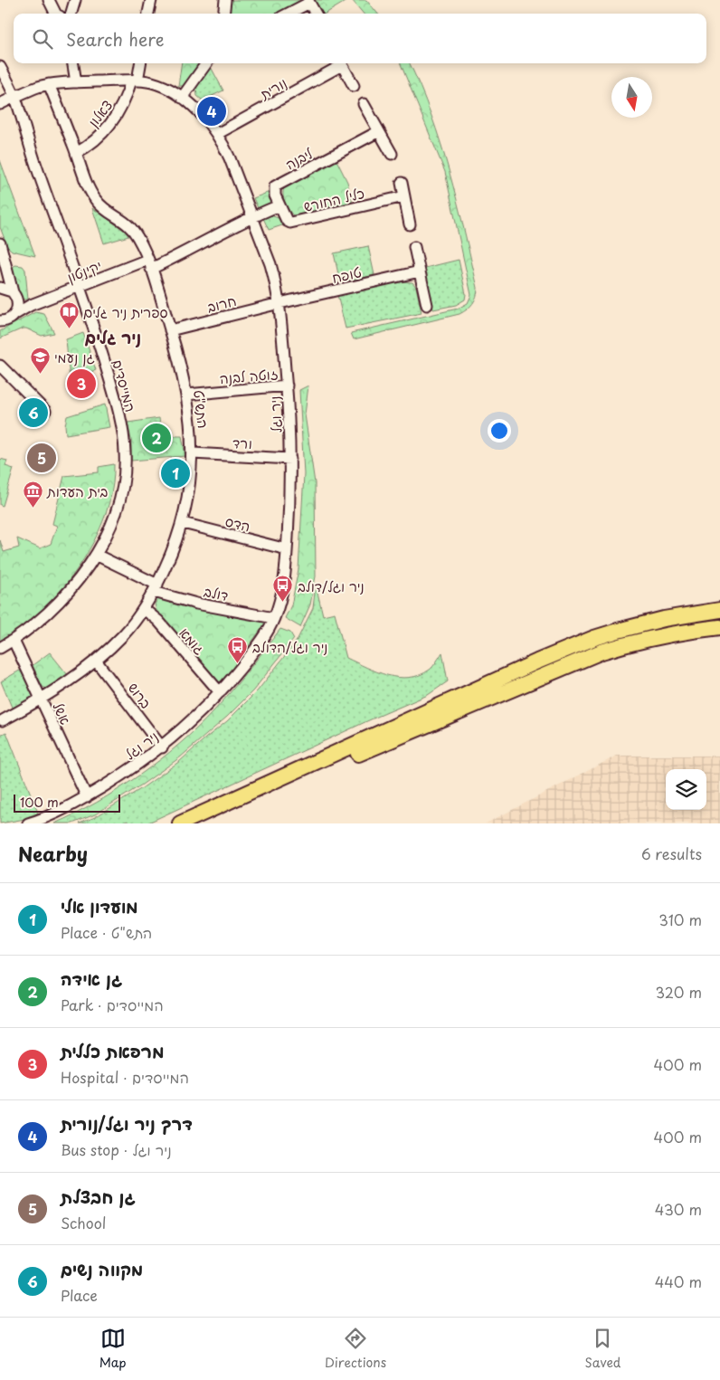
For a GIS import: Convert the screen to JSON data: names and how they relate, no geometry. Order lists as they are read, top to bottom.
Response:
{
  "streets": {
    "street": [
      "נורית",
      "צאלון",
      "ליבנה",
      "כליל החורש",
      "יקינטון",
      "טופח",
      "חרוב",
      "זוטה לבנה",
      "המייסדים",
      "התש\"ט",
      "ניר וגל",
      "ורד",
      "הדס",
      "דולב",
      "גומא",
      "ברוש",
      "אשל"
    ]
  },
  "crossings": [
    ["נורית", "ניר וגל"],
    ["צאלון", "התש\"ט"],
    ["צאלון", "ניר וגל"],
    ["ליבנה", "כליל החורש"],
    ["יקינטון", "המייסדים"],
    ["יקינטון", "התש\"ט"],
    ["יקינטון", "ניר וגל"],
    ["טופח", "חרוב"],
    ["טופח", "ניר וגל"],
    ["חרוב", "התש\"ט"],
    ["חרוב", "ניר וגל"],
    ["זוטה לבנה", "התש\"ט"],
    ["זוטה לבנה", "ניר וגל"],
    ["המייסדים", "ניר וגל"],
    ["המייסדים", "דולב"],
    ["המייסדים", "אשל"],
    ["התש\"ט", "ניר וגל"],
    ["התש\"ט", "ורד"],
    ["התש\"ט", "הדס"],
    ["התש\"ט", "דולב"],
    ["התש\"ט", "גומא"],
    ["התש\"ט", "ברוש"],
    ["התש\"ט", "אשל"],
    ["ניר וגל", "ורד"],
    ["ניר וגל", "הדס"],
    ["ניר וגל", "דולב"],
    ["ניר וגל", "גומא"],
    ["ניר וגל", "ברוש"],
    ["ניר וגל", "אשל"]
  ],
  "districts": ["ניר גלים"],
  "places": {
    "library": ["ספרית ניר גלים"],
    "school or university": ["גן נעמי"],
    "museum": ["בית העדות"],
    "bus stop": ["ניר וגל/דולב", "ניר וגל/הדולב"]
  },
  "scale_bar": "100 m",
  "north": "bottom",
  "page": {
    "search": "Search here",
    "pins": [
      "4",
      "3",
      "6",
      "2",
      "5",
      "1"
    ],
    "scale": "100 m",
    "heading": ["Nearby", "6 results"],
    "list": [
      {
        "mark": "1",
        "name": "מועדון אלי",
        "note": "Place · התש\"ט",
        "value": "310 m"
      },
      {
        "mark": "2",
        "name": "גן אידה",
        "note": "Park · המייסדים",
        "value": "320 m"
      },
      {
        "mark": "3",
        "name": "מרפאת כללית",
        "note": "Hospital · המייסדים",
        "value": "400 m"
      },
      {
        "mark": "4",
        "name": "דרך ניר וגל/נורית",
        "note": "Bus stop · ניר וגל",
        "value": "400 m"
      },
      {
        "mark": "5",
        "name": "גן חבצלת",
        "note": "School",
        "value": "430 m"
      },
      {
        "mark": "6",
        "name": "מקווה נשים",
        "note": "Place",
        "value": "440 m"
      }
    ],
    "nav": ["Map", "Directions", "Saved"]
  }
}
